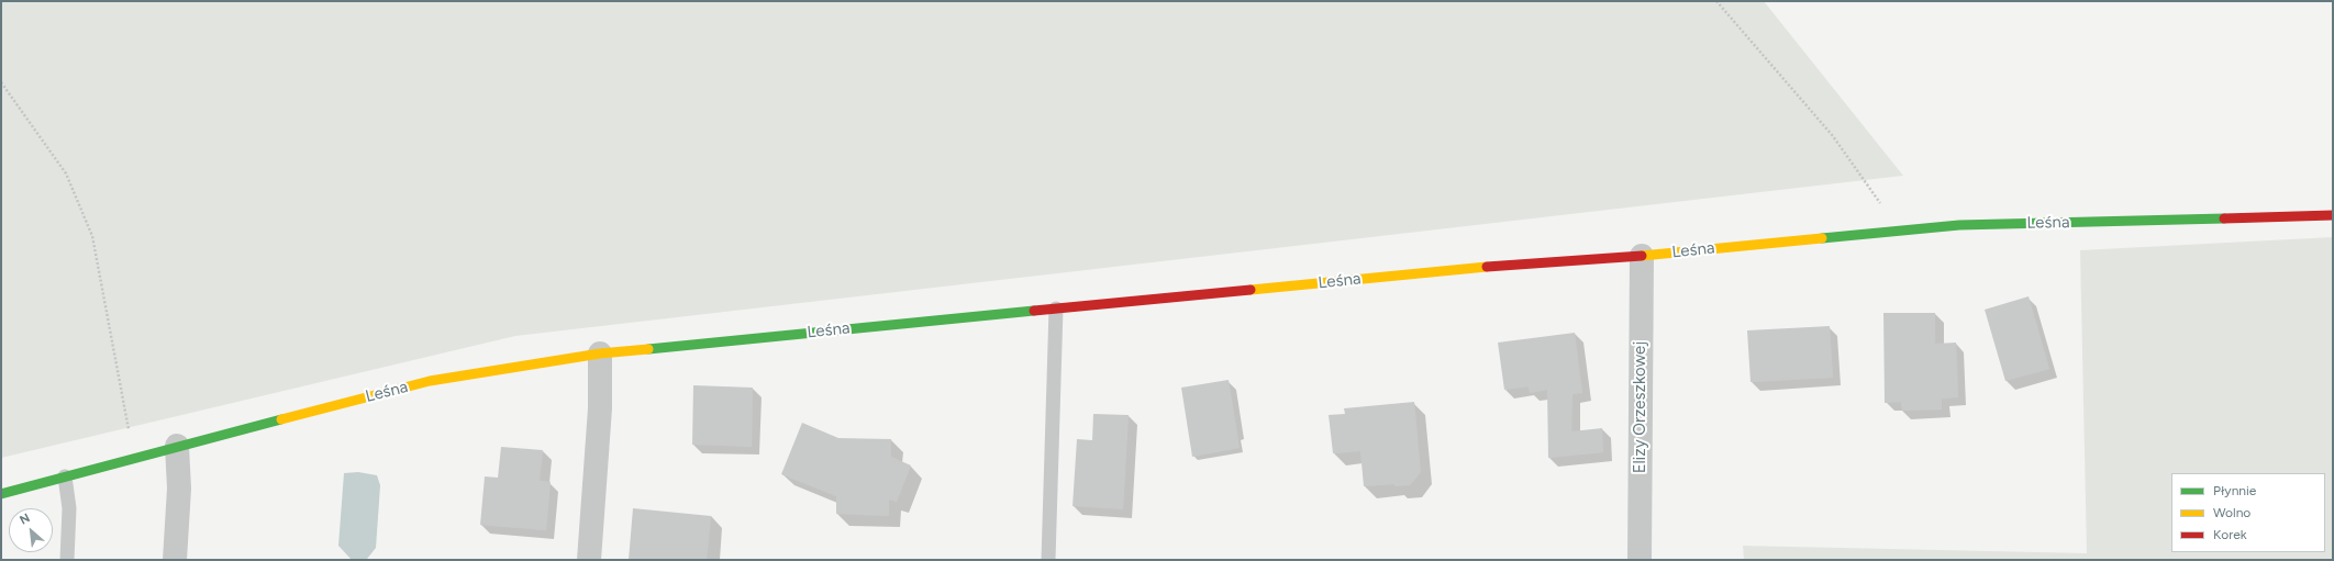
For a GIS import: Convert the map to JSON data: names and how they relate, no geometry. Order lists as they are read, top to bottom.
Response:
{
  "streets": {
    "street": ["Leśna", "Elizy Orzeszkowej"]
  },
  "crossings": [
    ["Leśna", "Elizy Orzeszkowej"]
  ],
  "legend": ["Płynnie", "Wolno", "Korek"],
  "north": "top left"
}
